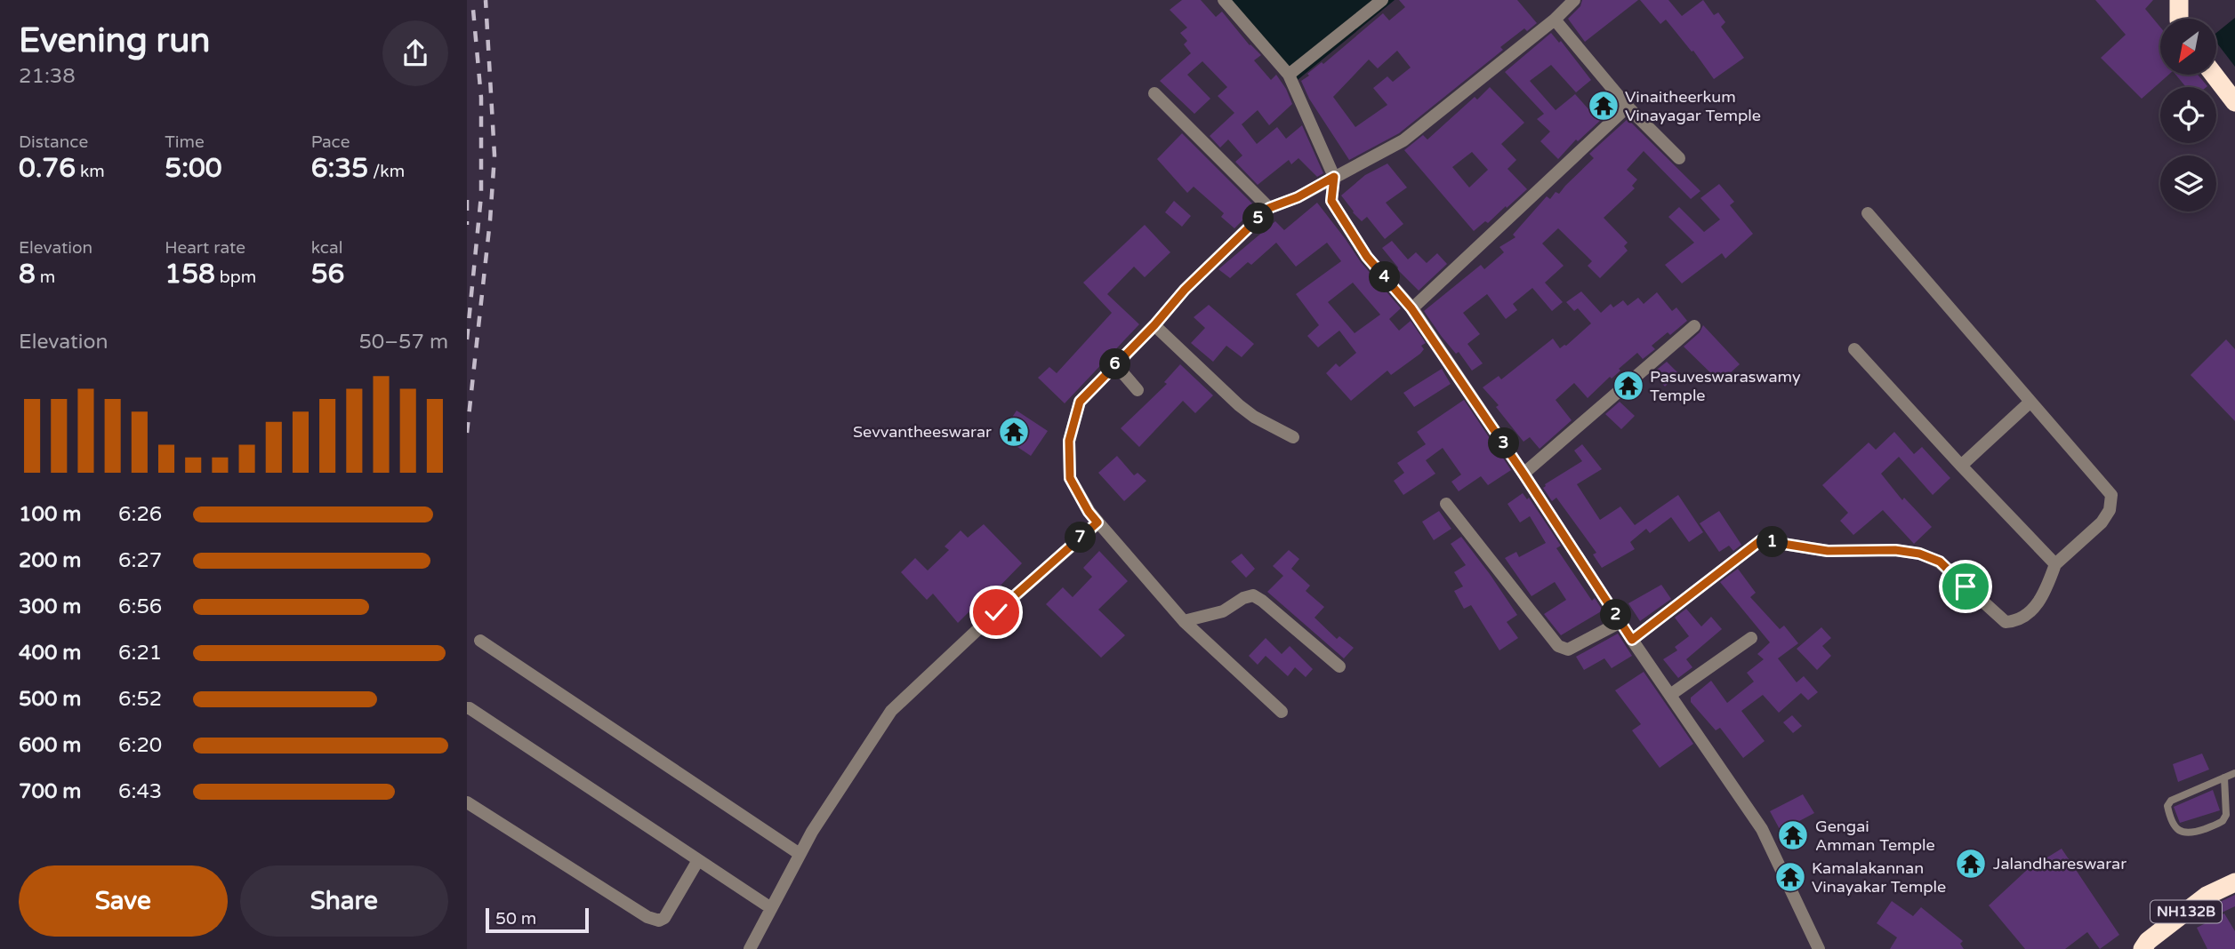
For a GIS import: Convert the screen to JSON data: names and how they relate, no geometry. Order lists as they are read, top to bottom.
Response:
{
  "streets": {
    "highway": ["NH132B"]
  },
  "places": {
    "temple": [
      "Vinaitheerkum Vinayagar Temple",
      "Pasuveswaraswamy Temple",
      "Sevvantheeswarar",
      "Gengai Amman Temple",
      "Jalandhareswarar",
      "Kamalakannan Vinayakar Temple"
    ]
  },
  "scale_bar": "50 m",
  "north": "bottom left",
  "page": {
    "heading": ["Evening run", "21:38"],
    "stats": [
      ["Distance", "0.76 km"],
      ["Time", "5:00"],
      ["Pace", "6:35 /km"],
      ["Elevation", "8 m"],
      ["Heart rate", "158 bpm"],
      ["kcal", "56"]
    ],
    "pins": [
      "5",
      "4",
      "6",
      "3",
      "7",
      "1",
      "2"
    ],
    "chart": ["Elevation", "50–57 m"],
    "list": [
      {
        "name": "100 m",
        "note": "6:26"
      },
      {
        "name": "200 m",
        "note": "6:27"
      },
      {
        "name": "300 m",
        "note": "6:56"
      },
      {
        "name": "400 m",
        "note": "6:21"
      },
      {
        "name": "500 m",
        "note": "6:52"
      },
      {
        "name": "600 m",
        "note": "6:20"
      },
      {
        "name": "700 m",
        "note": "6:43"
      }
    ],
    "buttons": ["Save", "Share"],
    "scale": "50 m"
  }
}
